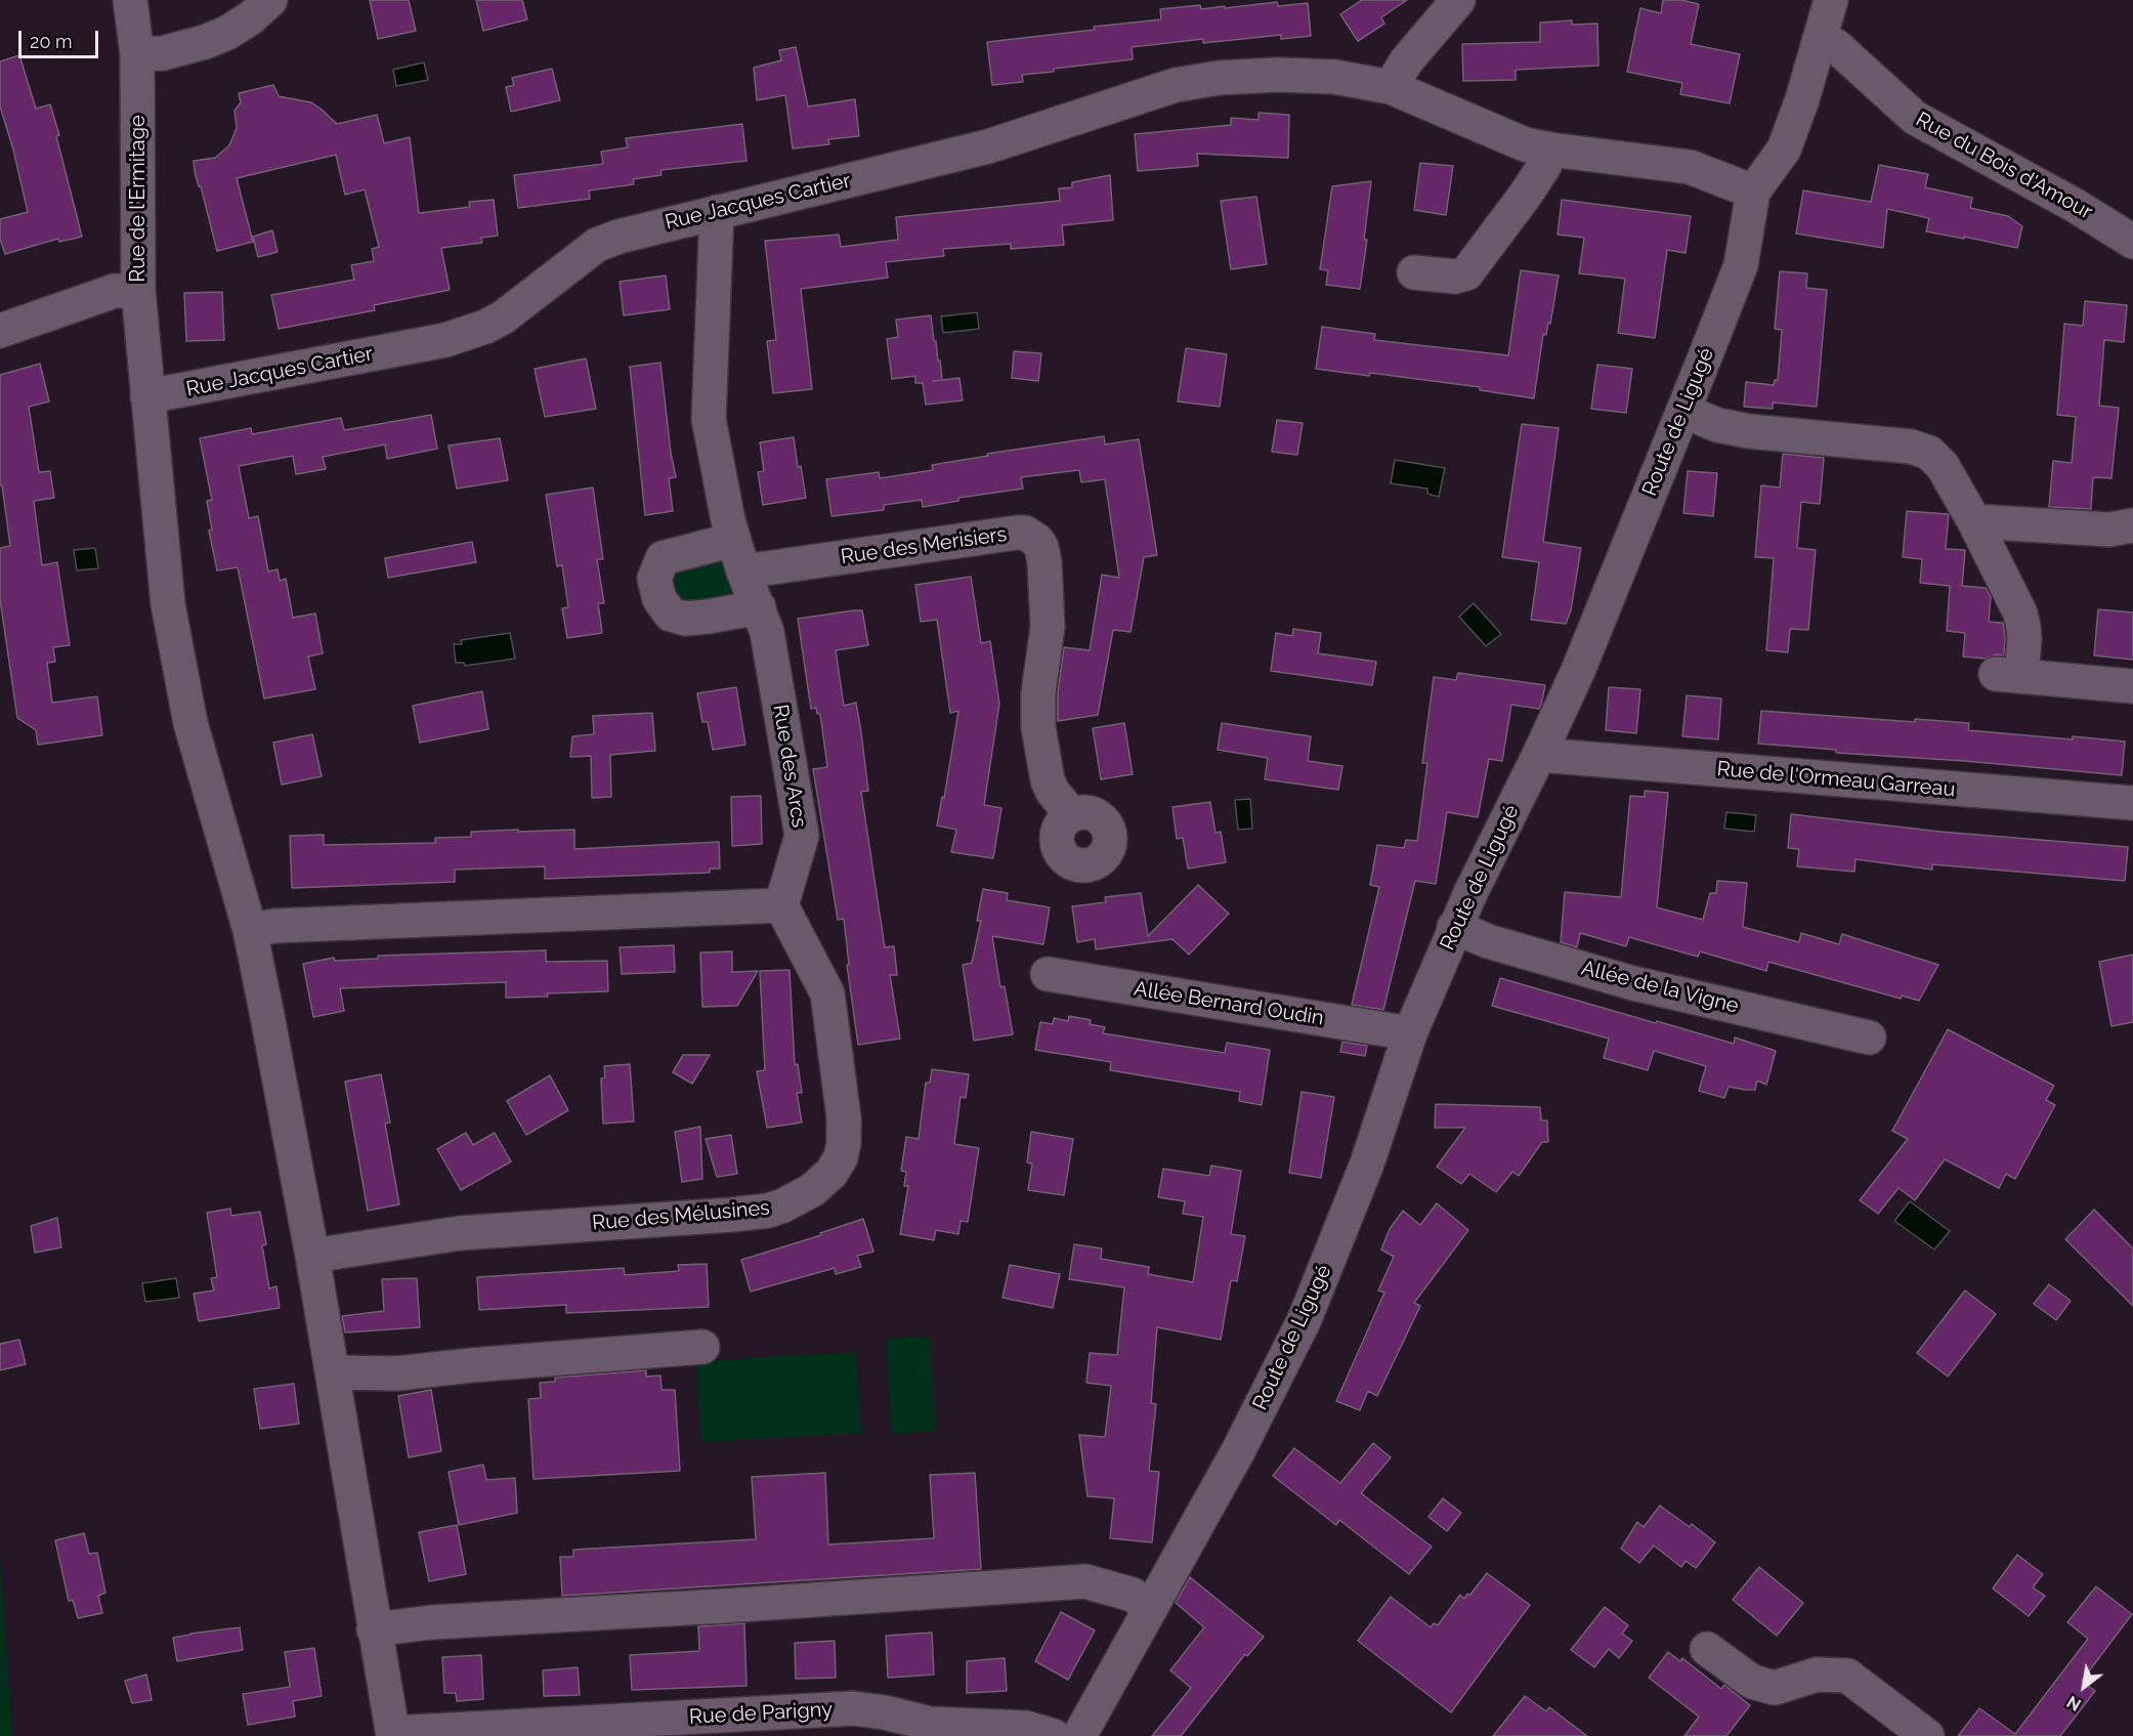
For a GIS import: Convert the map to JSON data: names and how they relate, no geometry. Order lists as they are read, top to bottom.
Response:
{
  "streets": {
    "street": [
      "Rue du Bois d'Amour",
      "Rue de l'Ermitage",
      "Rue Jacques Cartier",
      "Route de Ligugé",
      "Rue des Merisiers",
      "Rue des Arcs",
      "Rue de l'Ormeau Garreau",
      "Allée de la Vigne",
      "Allée Bernard Oudin",
      "Rue des Mélusines",
      "Rue de Parigny"
    ]
  },
  "crossings": [
    ["Rue du Bois d'Amour", "Route de Ligugé"],
    ["Rue de l'Ermitage", "Rue Jacques Cartier"],
    ["Rue de l'Ermitage", "Rue des Mélusines"],
    ["Rue de l'Ermitage", "Rue de Parigny"],
    ["Rue Jacques Cartier", "Route de Ligugé"],
    ["Rue Jacques Cartier", "Rue des Arcs"],
    ["Route de Ligugé", "Rue de l'Ormeau Garreau"],
    ["Route de Ligugé", "Allée de la Vigne"],
    ["Route de Ligugé", "Allée Bernard Oudin"],
    ["Rue des Merisiers", "Rue des Arcs"],
    ["Rue des Arcs", "Rue des Mélusines"]
  ],
  "scale_bar": "20 m",
  "north": "bottom left"
}
